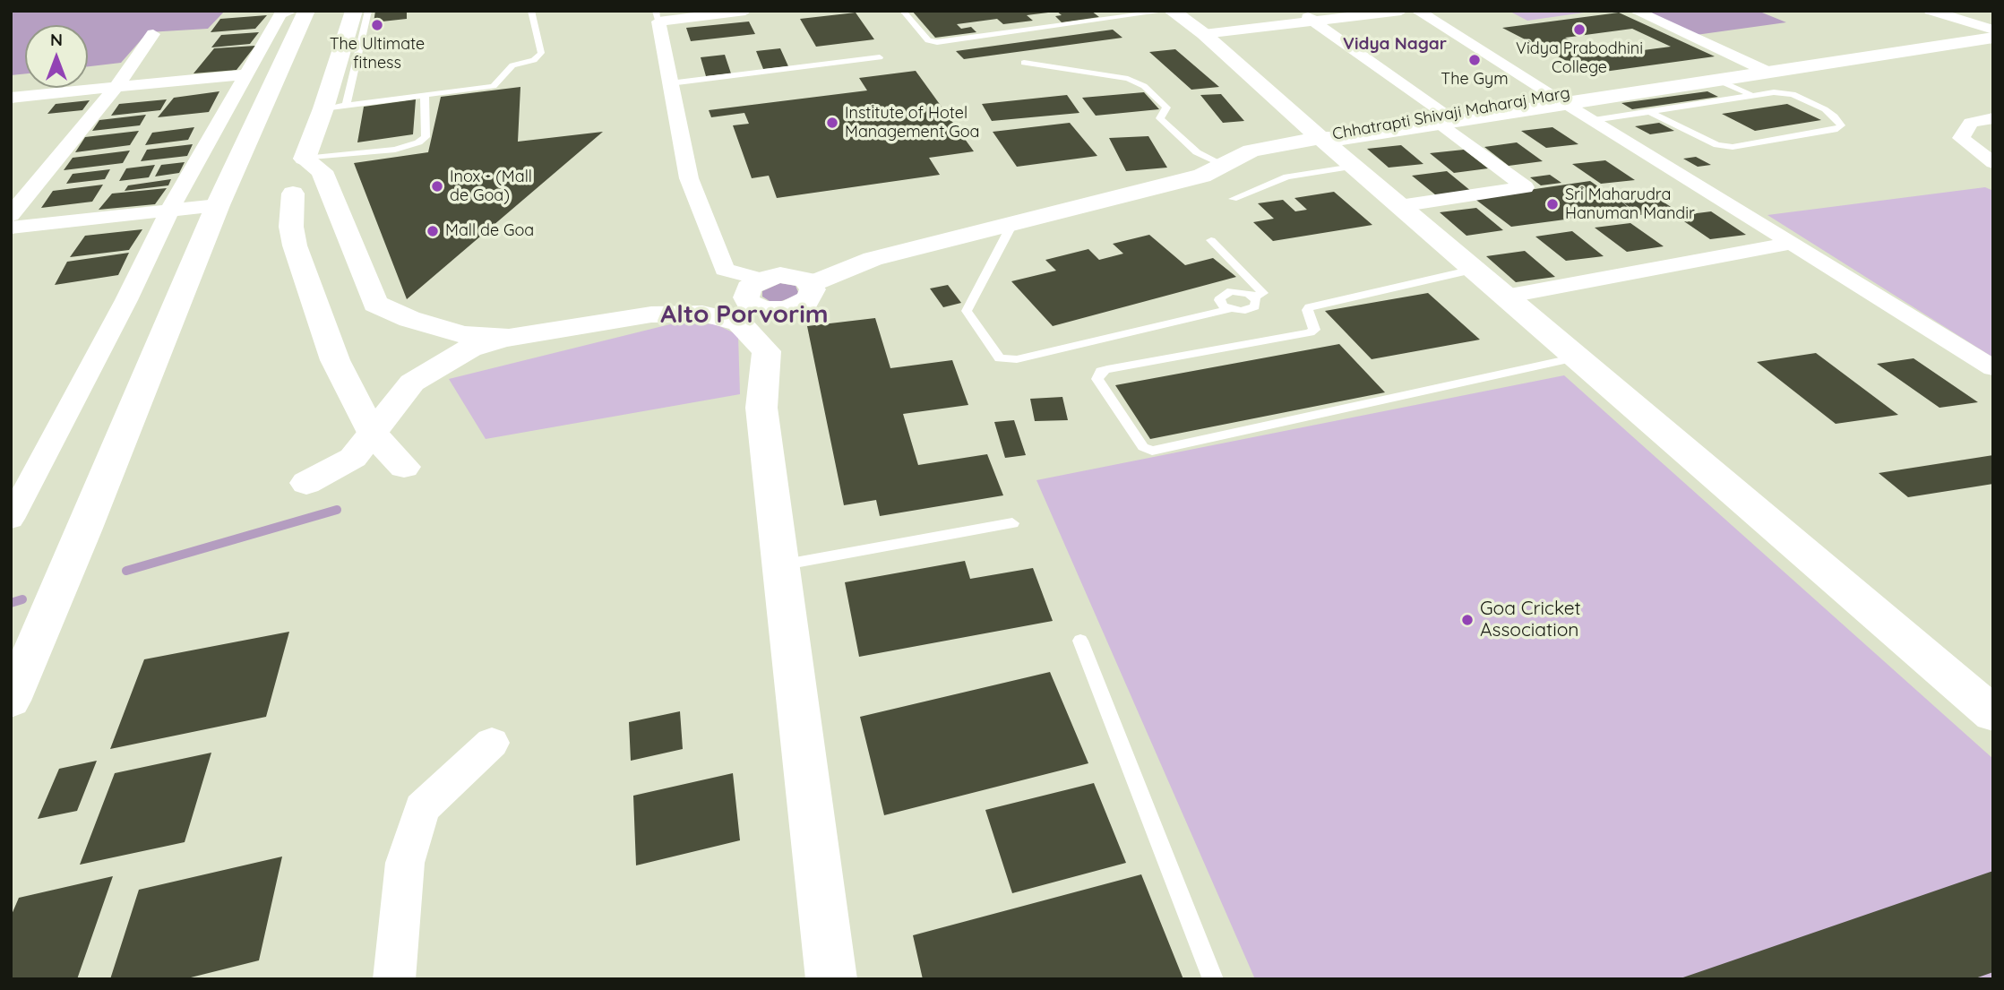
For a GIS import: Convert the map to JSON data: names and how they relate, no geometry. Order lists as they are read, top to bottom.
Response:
{
  "streets": {
    "main road": ["Chhatrapti Shivaji Maharaj Marg"]
  },
  "districts": ["Vidya Nagar", "Alto Porvorim"],
  "places": [
    "The Ultimate fitness",
    "Vidya Prabodhini College",
    "The Gym",
    "Institute of Hotel Management Goa",
    "Inox - (Mall de Goa)",
    "Sri Maharudra Hanuman Mandir",
    "Mall de Goa",
    "Goa Cricket Association"
  ],
  "north": "top"
}
